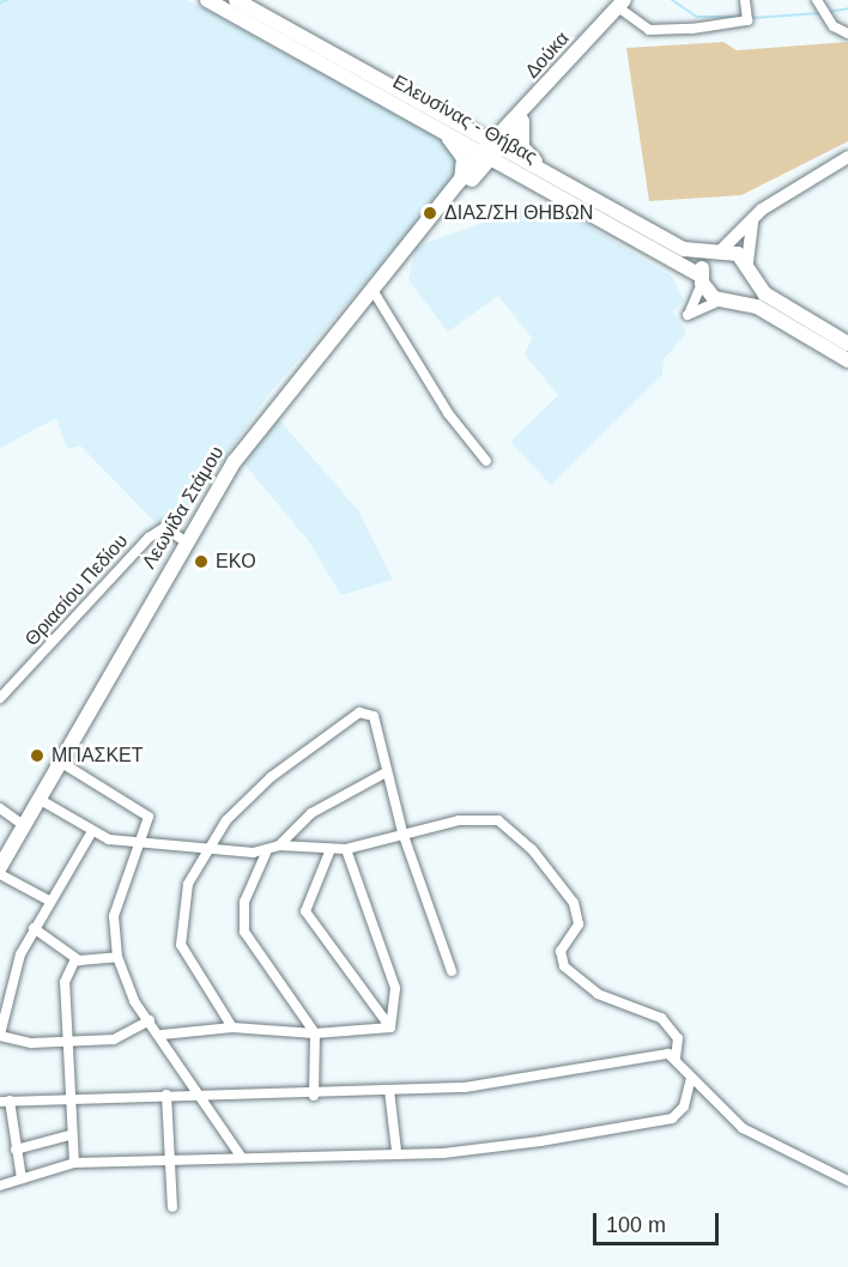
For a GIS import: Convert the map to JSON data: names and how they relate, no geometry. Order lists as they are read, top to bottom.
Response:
{
  "streets": {
    "main road": ["Δούκα", "Ελευσίνας - Θήβας", "Λεωνίδα Στάμου"],
    "street": ["Θριασίου Πεδίου"]
  },
  "crossings": [
    ["Δούκα", "Ελευσίνας - Θήβας"],
    ["Δούκα", "Λεωνίδα Στάμου"],
    ["Ελευσίνας - Θήβας", "Λεωνίδα Στάμου"],
    ["Λεωνίδα Στάμου", "Θριασίου Πεδίου"]
  ],
  "places": ["ΔΙΑΣ/ΣΗ ΘΗΒΩΝ", "EKO", "ΜΠΑΣΚΕΤ"],
  "scale_bar": "100 m"
}
